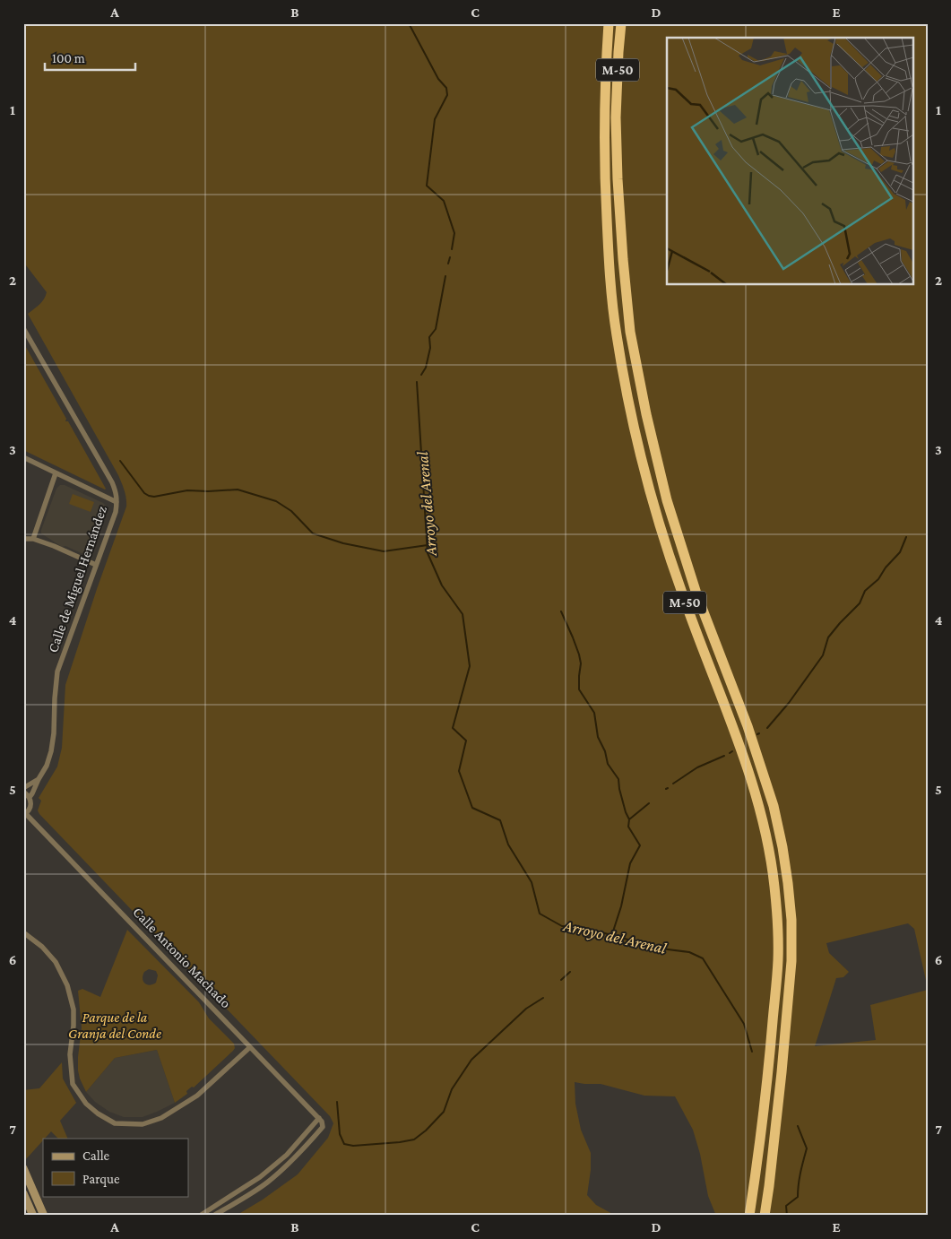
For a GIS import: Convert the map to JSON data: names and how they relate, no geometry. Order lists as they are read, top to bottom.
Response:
{
  "streets": {
    "highway": ["M-50"],
    "street": ["Calle de Miguel Hernández", "Calle Antonio Machado"]
  },
  "crossings": [
    ["Calle de Miguel Hernández", "Calle Antonio Machado"]
  ],
  "water": ["Arroyo del Arenal"],
  "parks": ["Parque de la Granja del Conde"],
  "legend": ["Calle", "Parque"],
  "scale_bar": "100 m",
  "grid": {
    "columns": [
      "A",
      "B",
      "C",
      "D",
      "E"
    ],
    "rows": [
      "1",
      "2",
      "3",
      "4",
      "5",
      "6",
      "7"
    ]
  }
}
